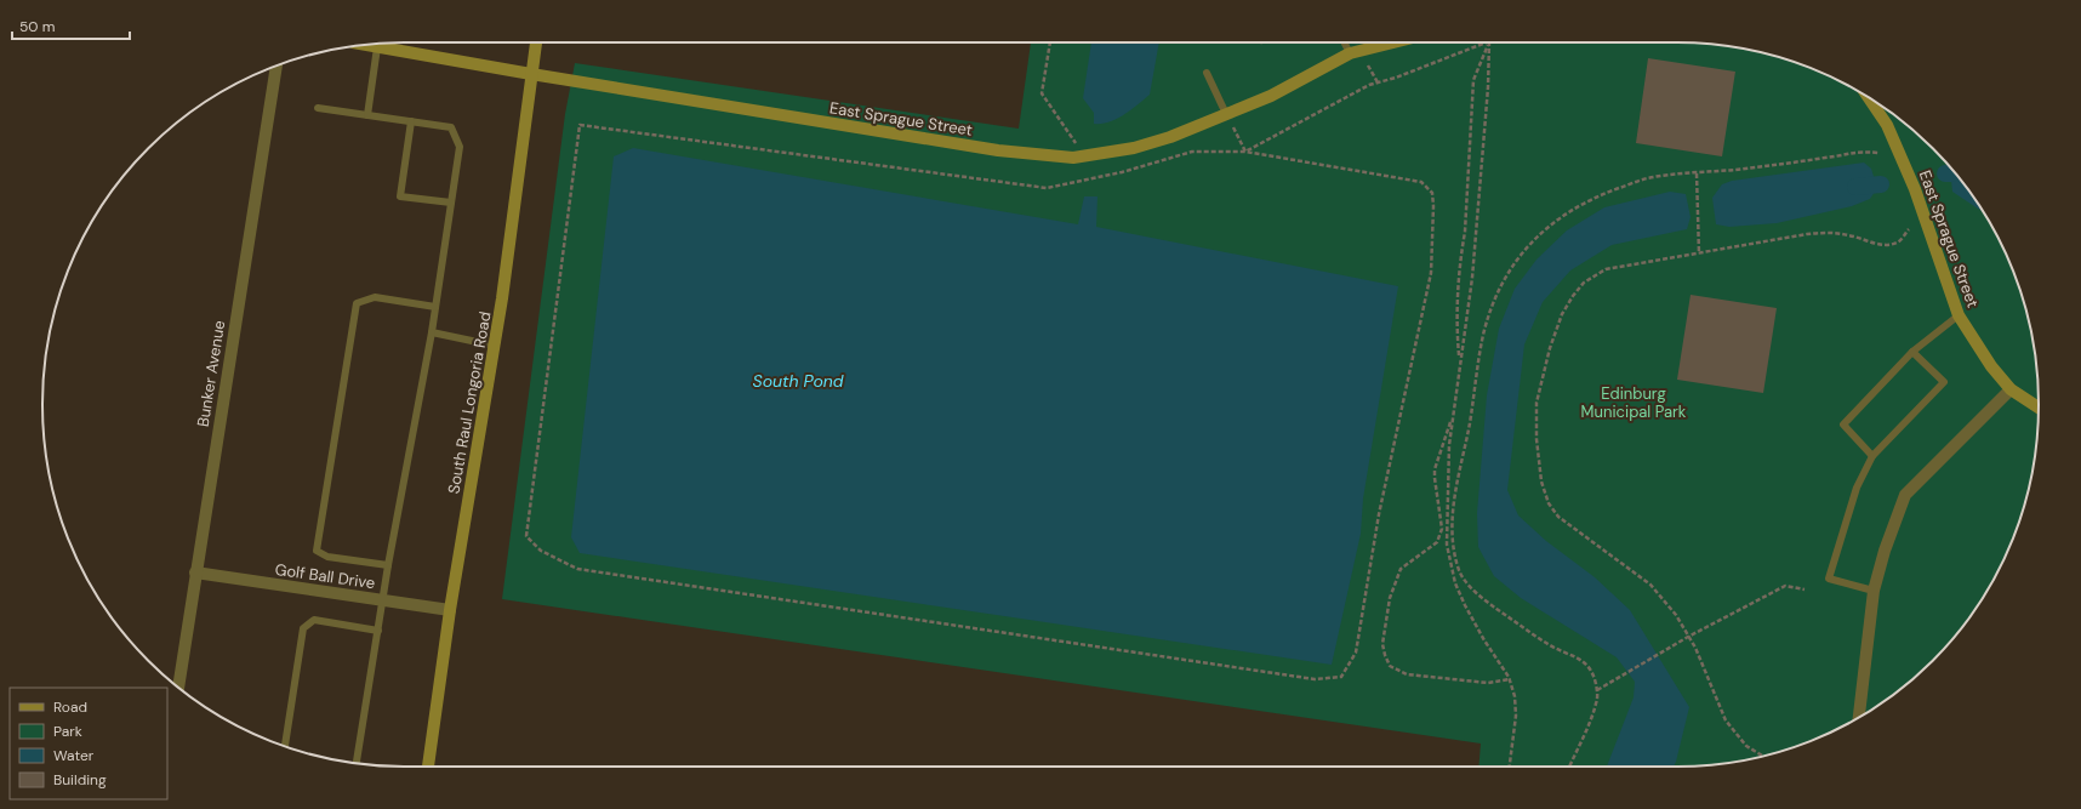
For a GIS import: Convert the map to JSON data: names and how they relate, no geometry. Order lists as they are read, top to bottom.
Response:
{
  "streets": {
    "street": [
      "East Sprague Street",
      "Bunker Avenue",
      "South Raul Longoria Road",
      "Golf Ball Drive"
    ]
  },
  "crossings": [
    ["East Sprague Street", "South Raul Longoria Road"],
    ["Bunker Avenue", "Golf Ball Drive"],
    ["South Raul Longoria Road", "Golf Ball Drive"]
  ],
  "water": ["South Pond"],
  "parks": ["Edinburg Municipal Park"],
  "legend": [
    "Road",
    "Park",
    "Water",
    "Building"
  ],
  "scale_bar": "50 m"
}
